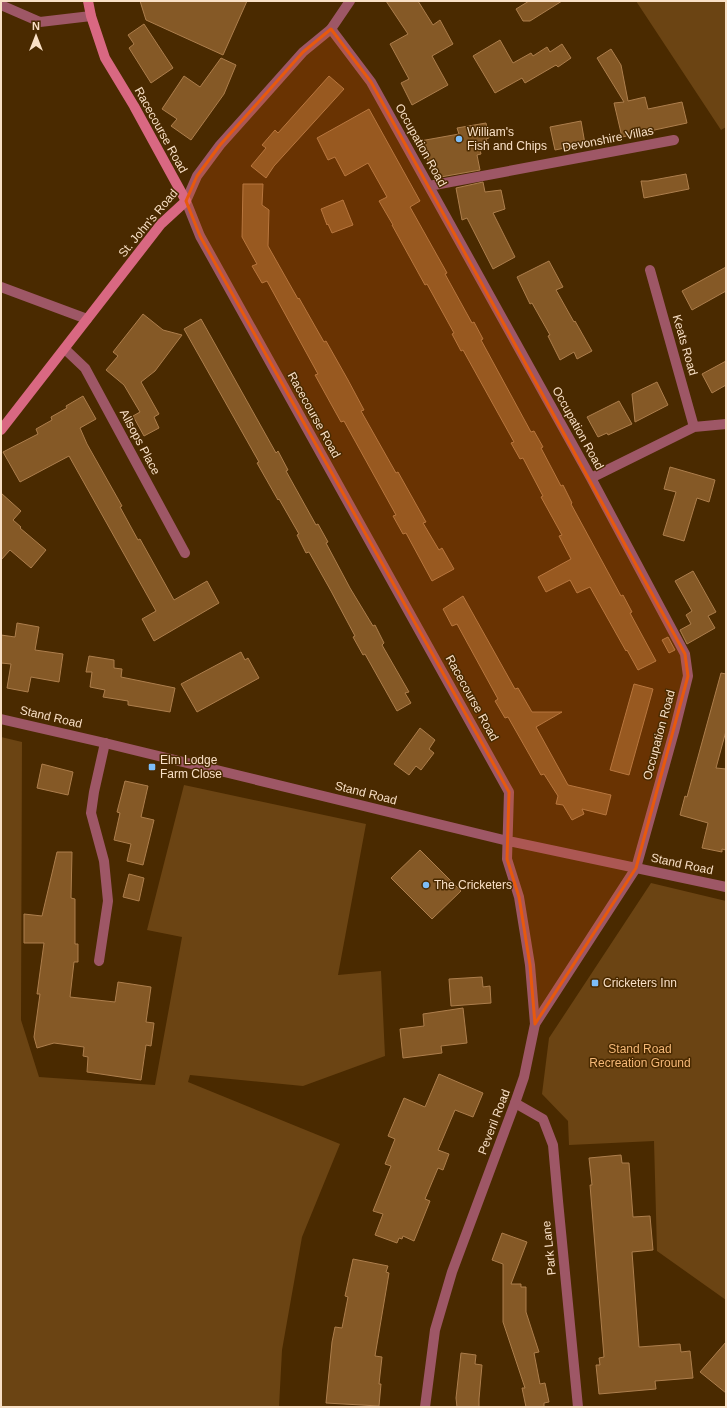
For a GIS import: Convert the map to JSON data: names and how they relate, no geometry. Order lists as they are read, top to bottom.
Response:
{
  "streets": {
    "main road": ["Racecourse Road", "St. John's Road"],
    "street": [
      "Devonshire Villas",
      "Occupation Road",
      "Keats Road",
      "Allsops Place",
      "Stand Road",
      "Peveril Road",
      "Park Lane"
    ]
  },
  "crossings": [
    ["Racecourse Road", "St. John's Road"],
    ["Racecourse Road", "Stand Road"],
    ["Racecourse Road", "Peveril Road"],
    ["Devonshire Villas", "Occupation Road"],
    ["Occupation Road", "St. John's Road"],
    ["Occupation Road", "Stand Road"],
    ["Occupation Road", "Peveril Road"],
    ["St. John's Road", "Allsops Place"],
    ["Stand Road", "Peveril Road"],
    ["Peveril Road", "Park Lane"]
  ],
  "parks": ["Stand Road Recreation Ground"],
  "places": {
    "other": ["William's Fish and Chips", "The Cricketers"],
    "transit": ["Elm Lodge Farm Close", "Cricketers Inn"]
  },
  "north": "top"
}
